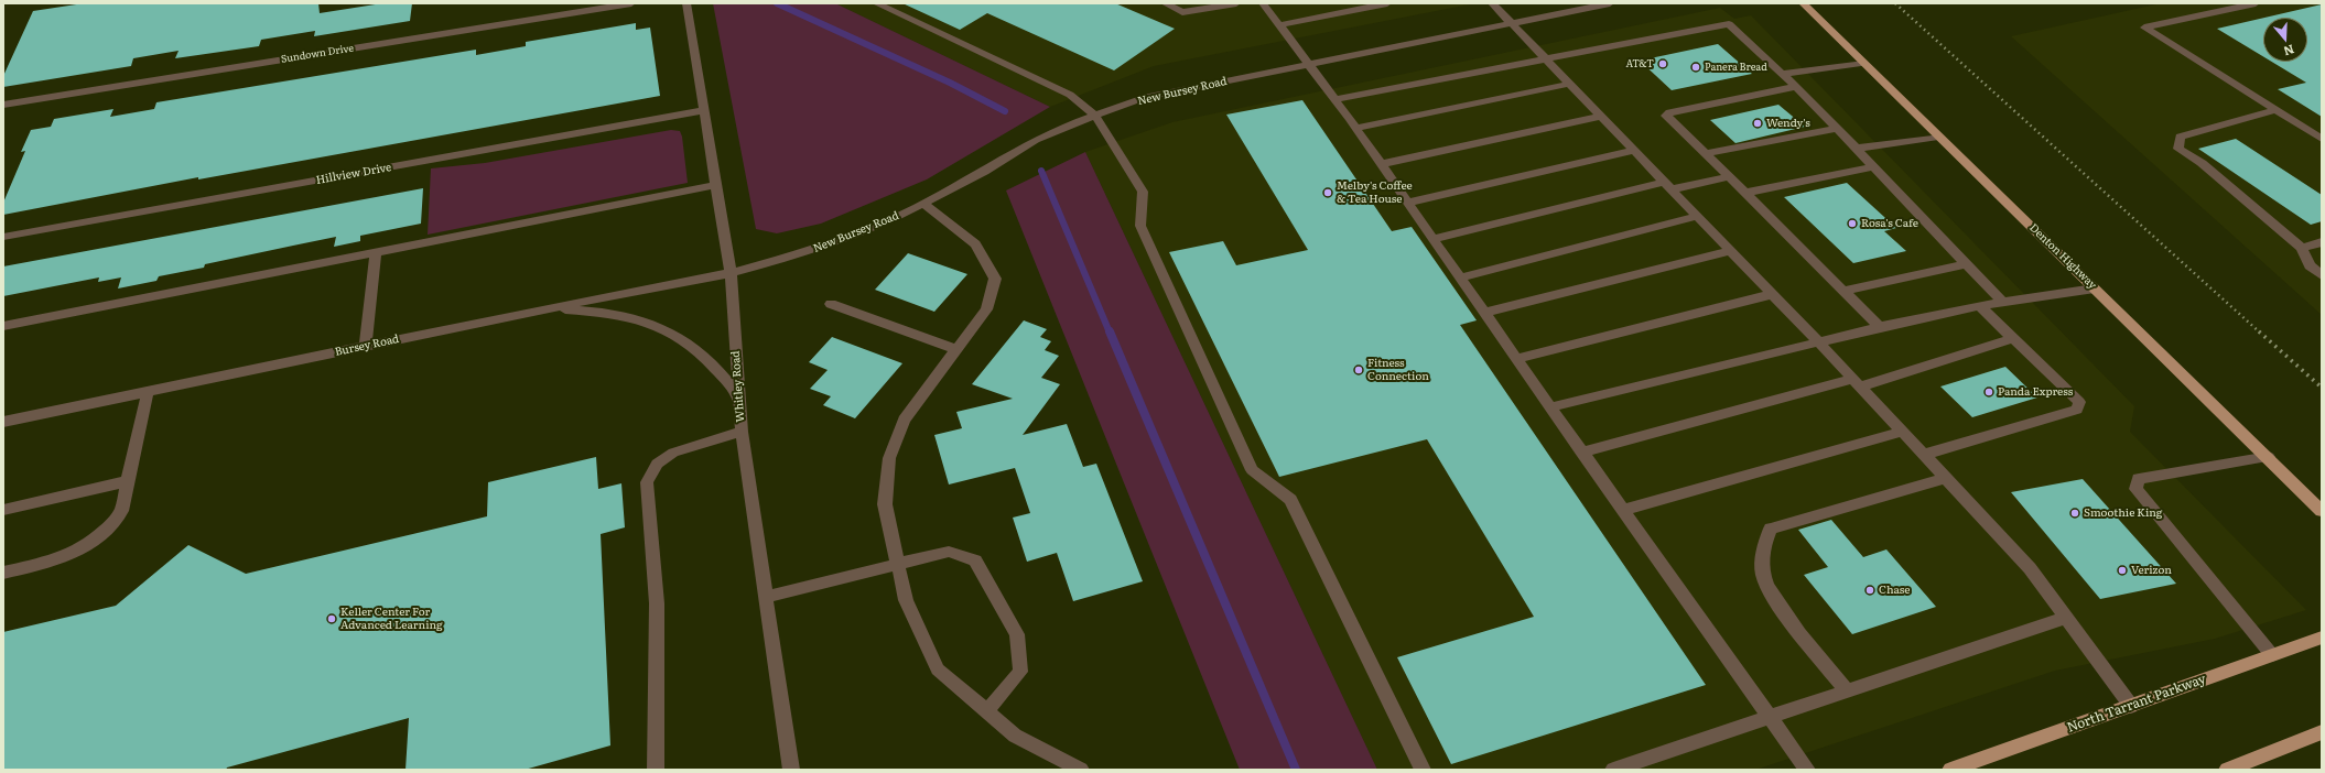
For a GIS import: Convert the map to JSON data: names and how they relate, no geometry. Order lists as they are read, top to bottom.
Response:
{
  "streets": {
    "main road": ["Denton Highway", "North Tarrant Parkway"],
    "street": [
      "Sundown Drive",
      "New Bursey Road",
      "Hillview Drive",
      "Bursey Road",
      "Whitley Road"
    ]
  },
  "crossings": [
    ["New Bursey Road", "Bursey Road"],
    ["New Bursey Road", "Whitley Road"],
    ["Hillview Drive", "Whitley Road"],
    ["Bursey Road", "Whitley Road"]
  ],
  "places": [
    "AT&T",
    "Panera Bread",
    "Wendy's",
    "Melby's Coffee & Tea House",
    "Rosa's Cafe",
    "Fitness Connection",
    "Panda Express",
    "Smoothie King",
    "Verizon",
    "Chase",
    "Keller Center For Advanced Learning"
  ],
  "north": "bottom"
}
